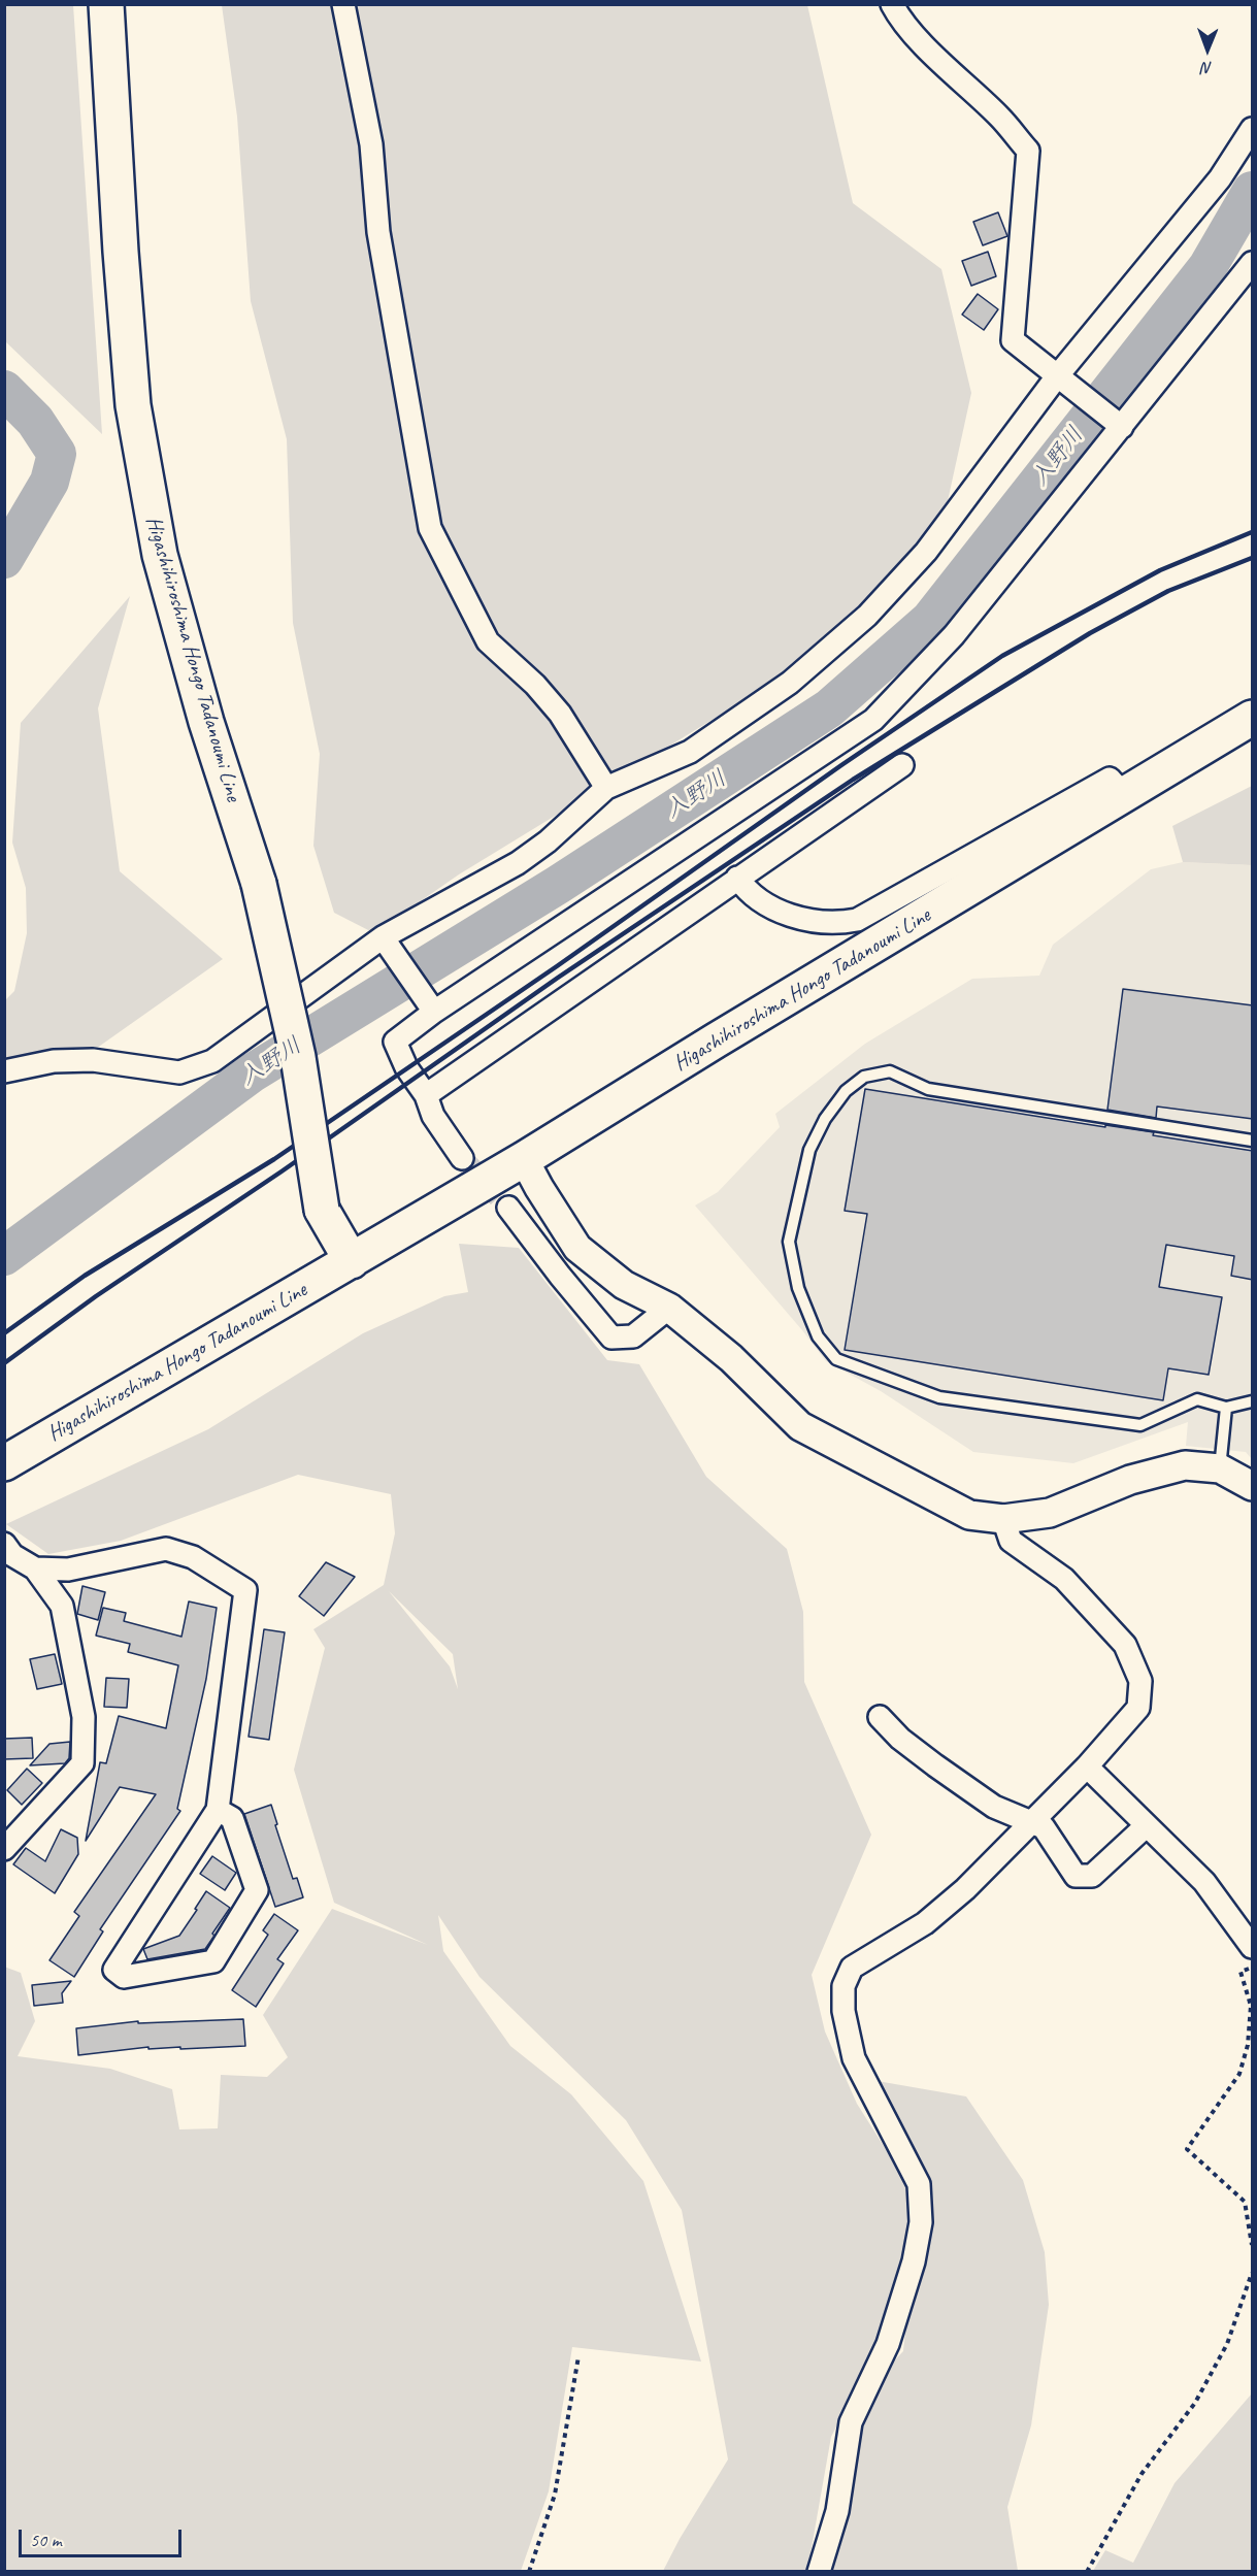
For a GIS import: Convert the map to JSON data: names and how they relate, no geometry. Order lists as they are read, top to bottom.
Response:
{
  "streets": {
    "main road": ["Higashihiroshima Hongo Tadanoumi Line"]
  },
  "water": ["入野川"],
  "scale_bar": "50 m",
  "north": "bottom"
}
